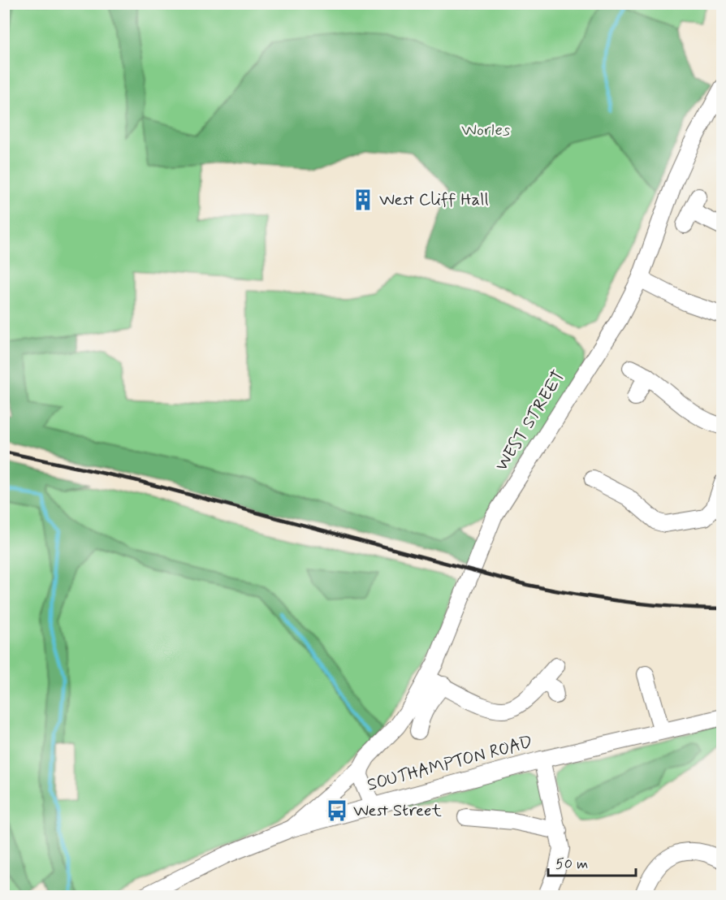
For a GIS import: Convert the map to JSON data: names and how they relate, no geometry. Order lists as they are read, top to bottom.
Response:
{
  "streets": {
    "street": ["WEST STREET", "SOUTHAMPTON ROAD"]
  },
  "crossings": [
    ["WEST STREET", "SOUTHAMPTON ROAD"]
  ],
  "parks": ["Worles"],
  "places": {
    "building": ["West Cliff Hall"],
    "bus stop": ["West Street"]
  },
  "scale_bar": "50 m"
}
